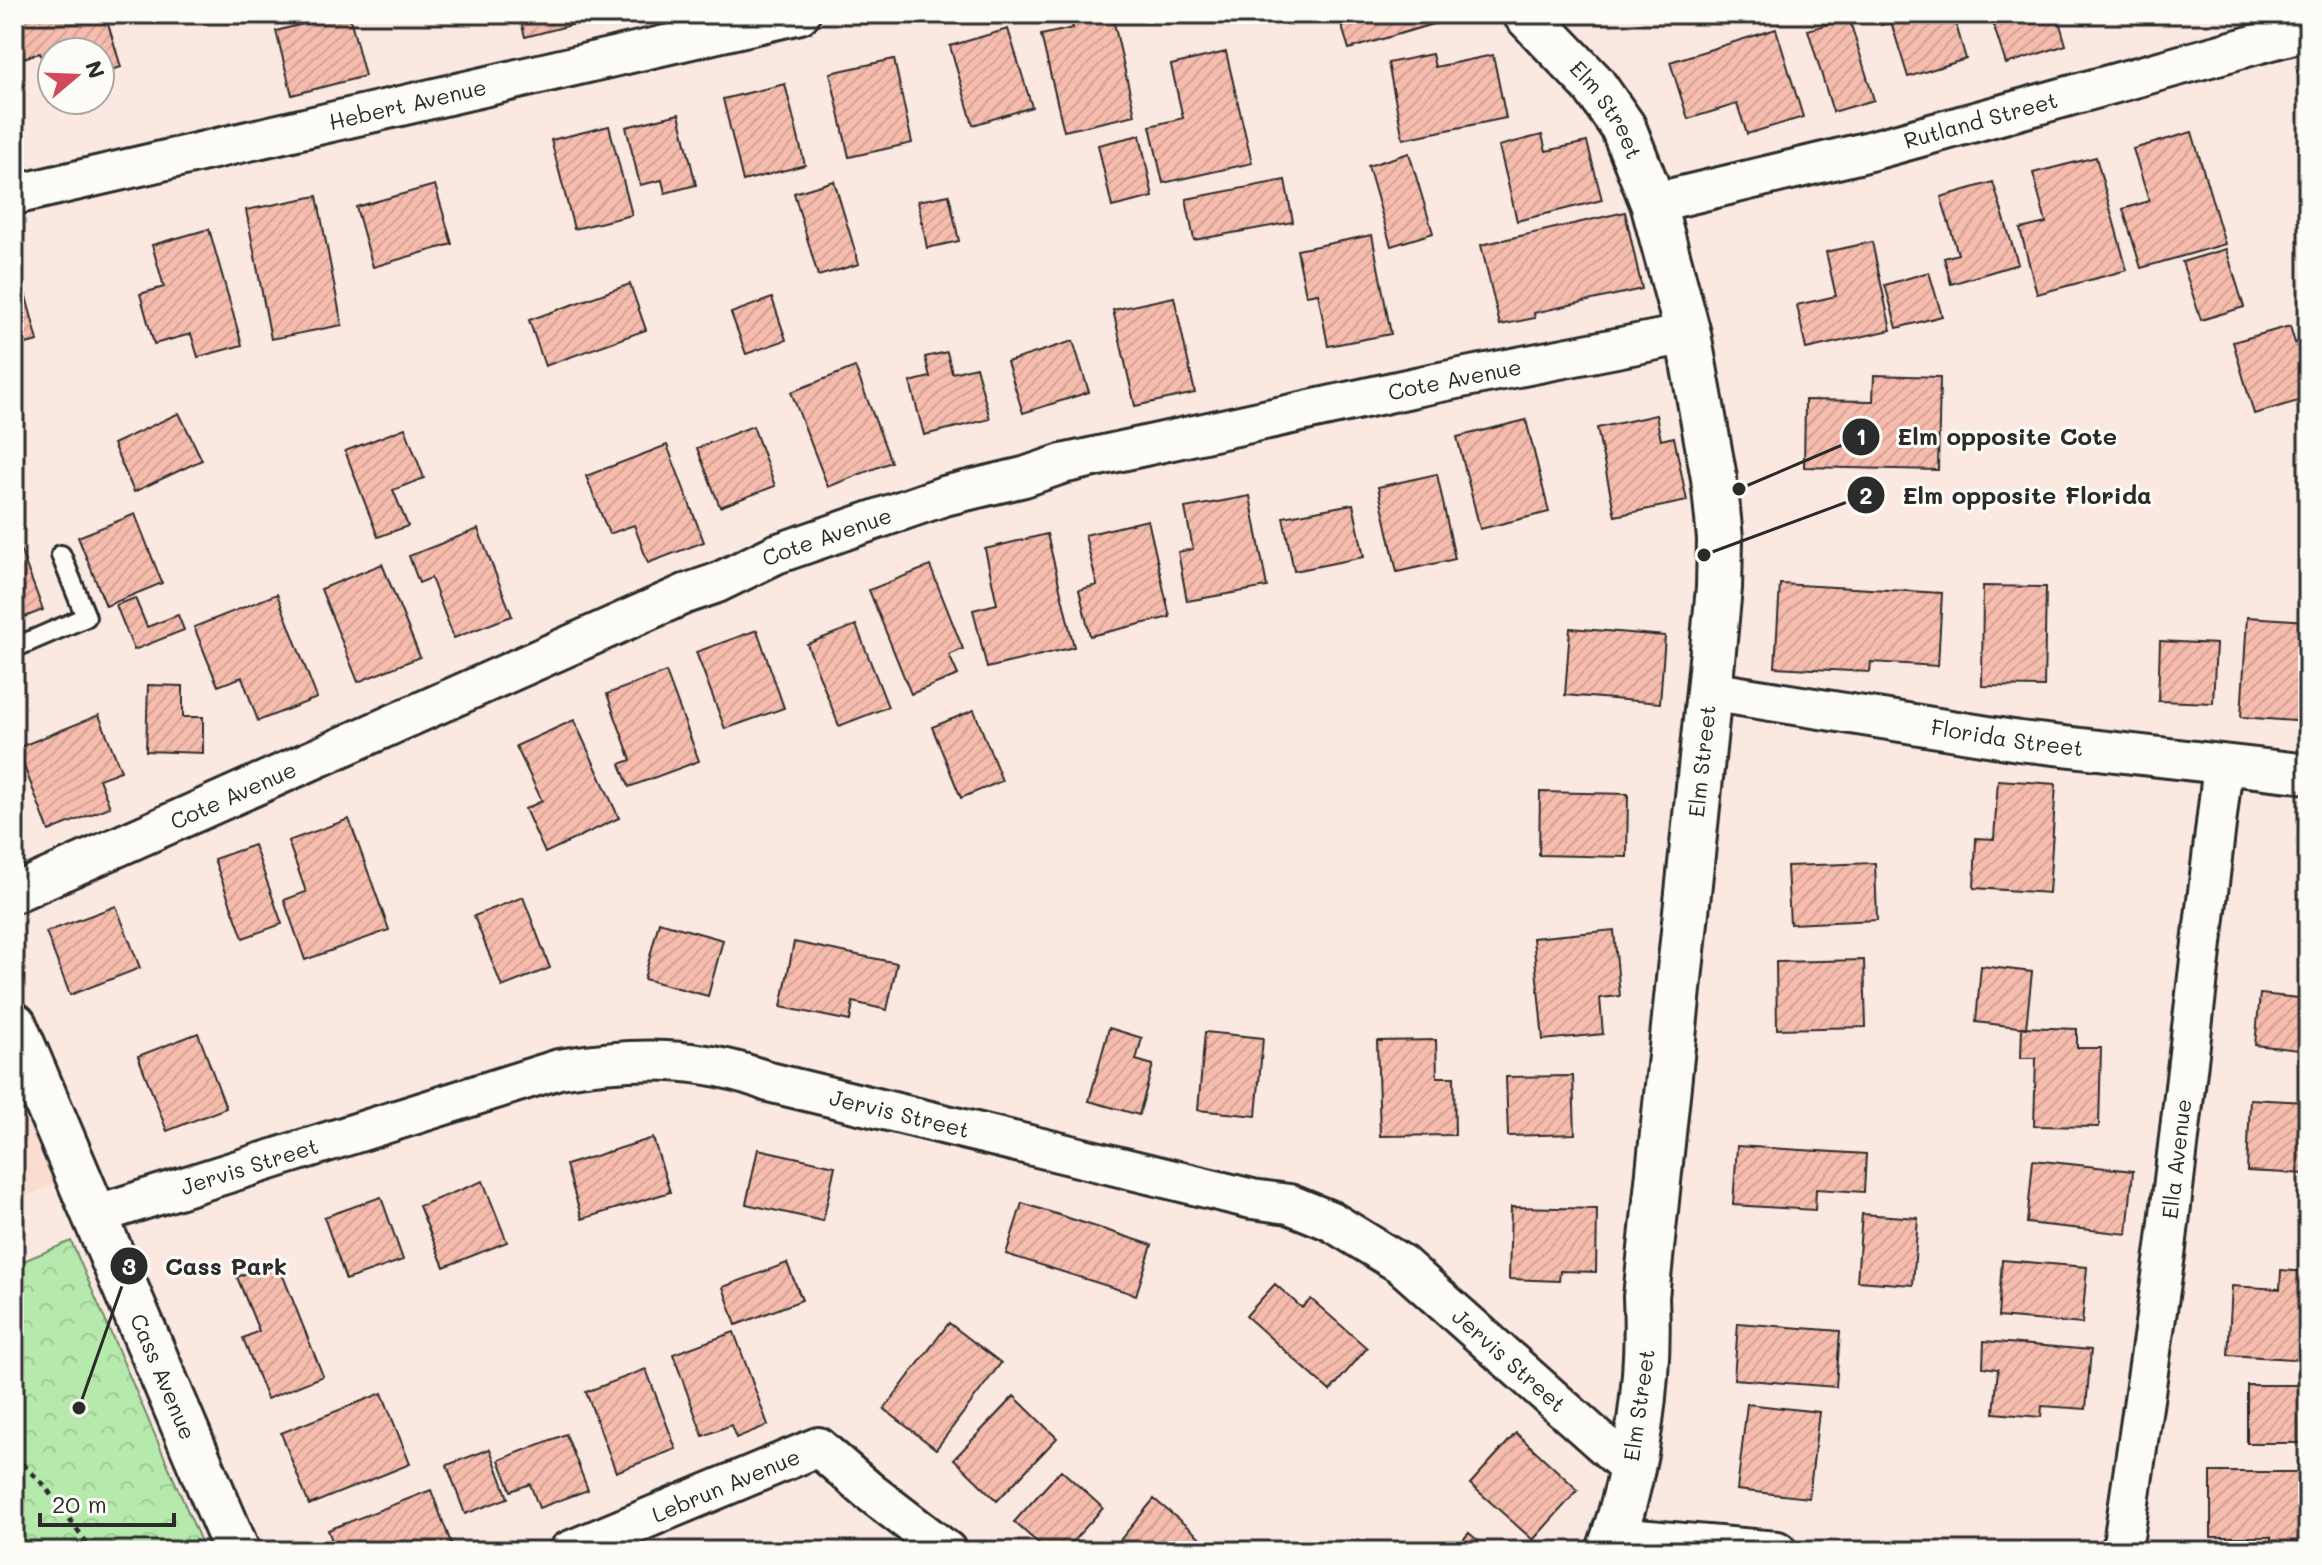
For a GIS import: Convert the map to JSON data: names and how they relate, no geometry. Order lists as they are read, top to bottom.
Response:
{
  "streets": {
    "street": [
      "Hebert Avenue",
      "Elm Street",
      "Rutland Street",
      "Cote Avenue",
      "Florida Street",
      "Jervis Street",
      "Ella Avenue",
      "Cass Avenue",
      "Lebrun Avenue"
    ]
  },
  "crossings": [
    ["Elm Street", "Rutland Street"],
    ["Elm Street", "Cote Avenue"],
    ["Elm Street", "Florida Street"],
    ["Elm Street", "Jervis Street"],
    ["Florida Street", "Ella Avenue"],
    ["Jervis Street", "Cass Avenue"]
  ],
  "places": ["Elm opposite Cote", "Elm opposite Florida", "Cass Park"],
  "scale_bar": "20 m",
  "north": "right"
}
